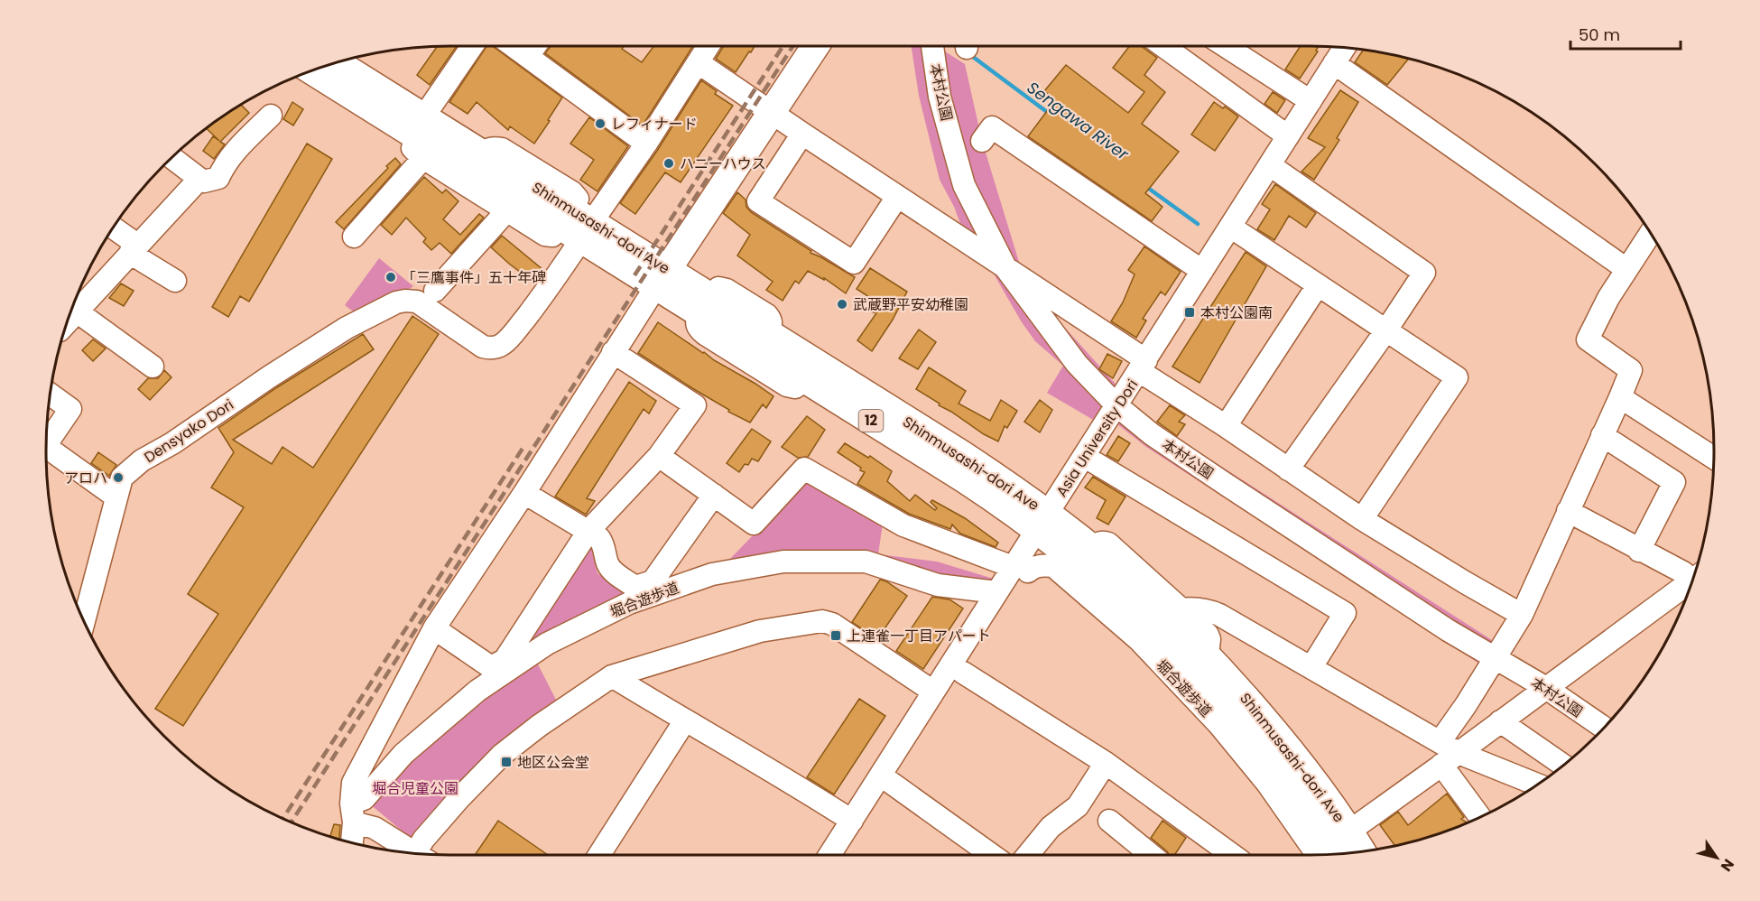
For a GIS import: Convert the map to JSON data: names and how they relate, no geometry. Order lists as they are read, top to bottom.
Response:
{
  "streets": {
    "main road": ["Shinmusashi-dori Ave", "12"],
    "street": [
      "本村公園",
      "Densyako Dori",
      "Asia University Dori",
      "堀合遊歩道"
    ]
  },
  "crossings": [
    ["本村公園", "Asia University Dori"],
    ["Shinmusashi-dori Ave", "Densyako Dori"],
    ["Shinmusashi-dori Ave", "Asia University Dori"],
    ["Shinmusashi-dori Ave", "堀合遊歩道"],
    ["Asia University Dori", "堀合遊歩道"]
  ],
  "water": ["Sengawa River"],
  "parks": ["堀合児童公園"],
  "places": {
    "other": [
      "レフィナード",
      "ハニーハウス",
      "「三鷹事件」五十年碑",
      "武蔵野平安幼稚園",
      "アロハ"
    ],
    "transit": ["本村公園南", "上連雀一丁目アパート", "地区公会堂"]
  },
  "scale_bar": "50 m",
  "north": "bottom right"
}
